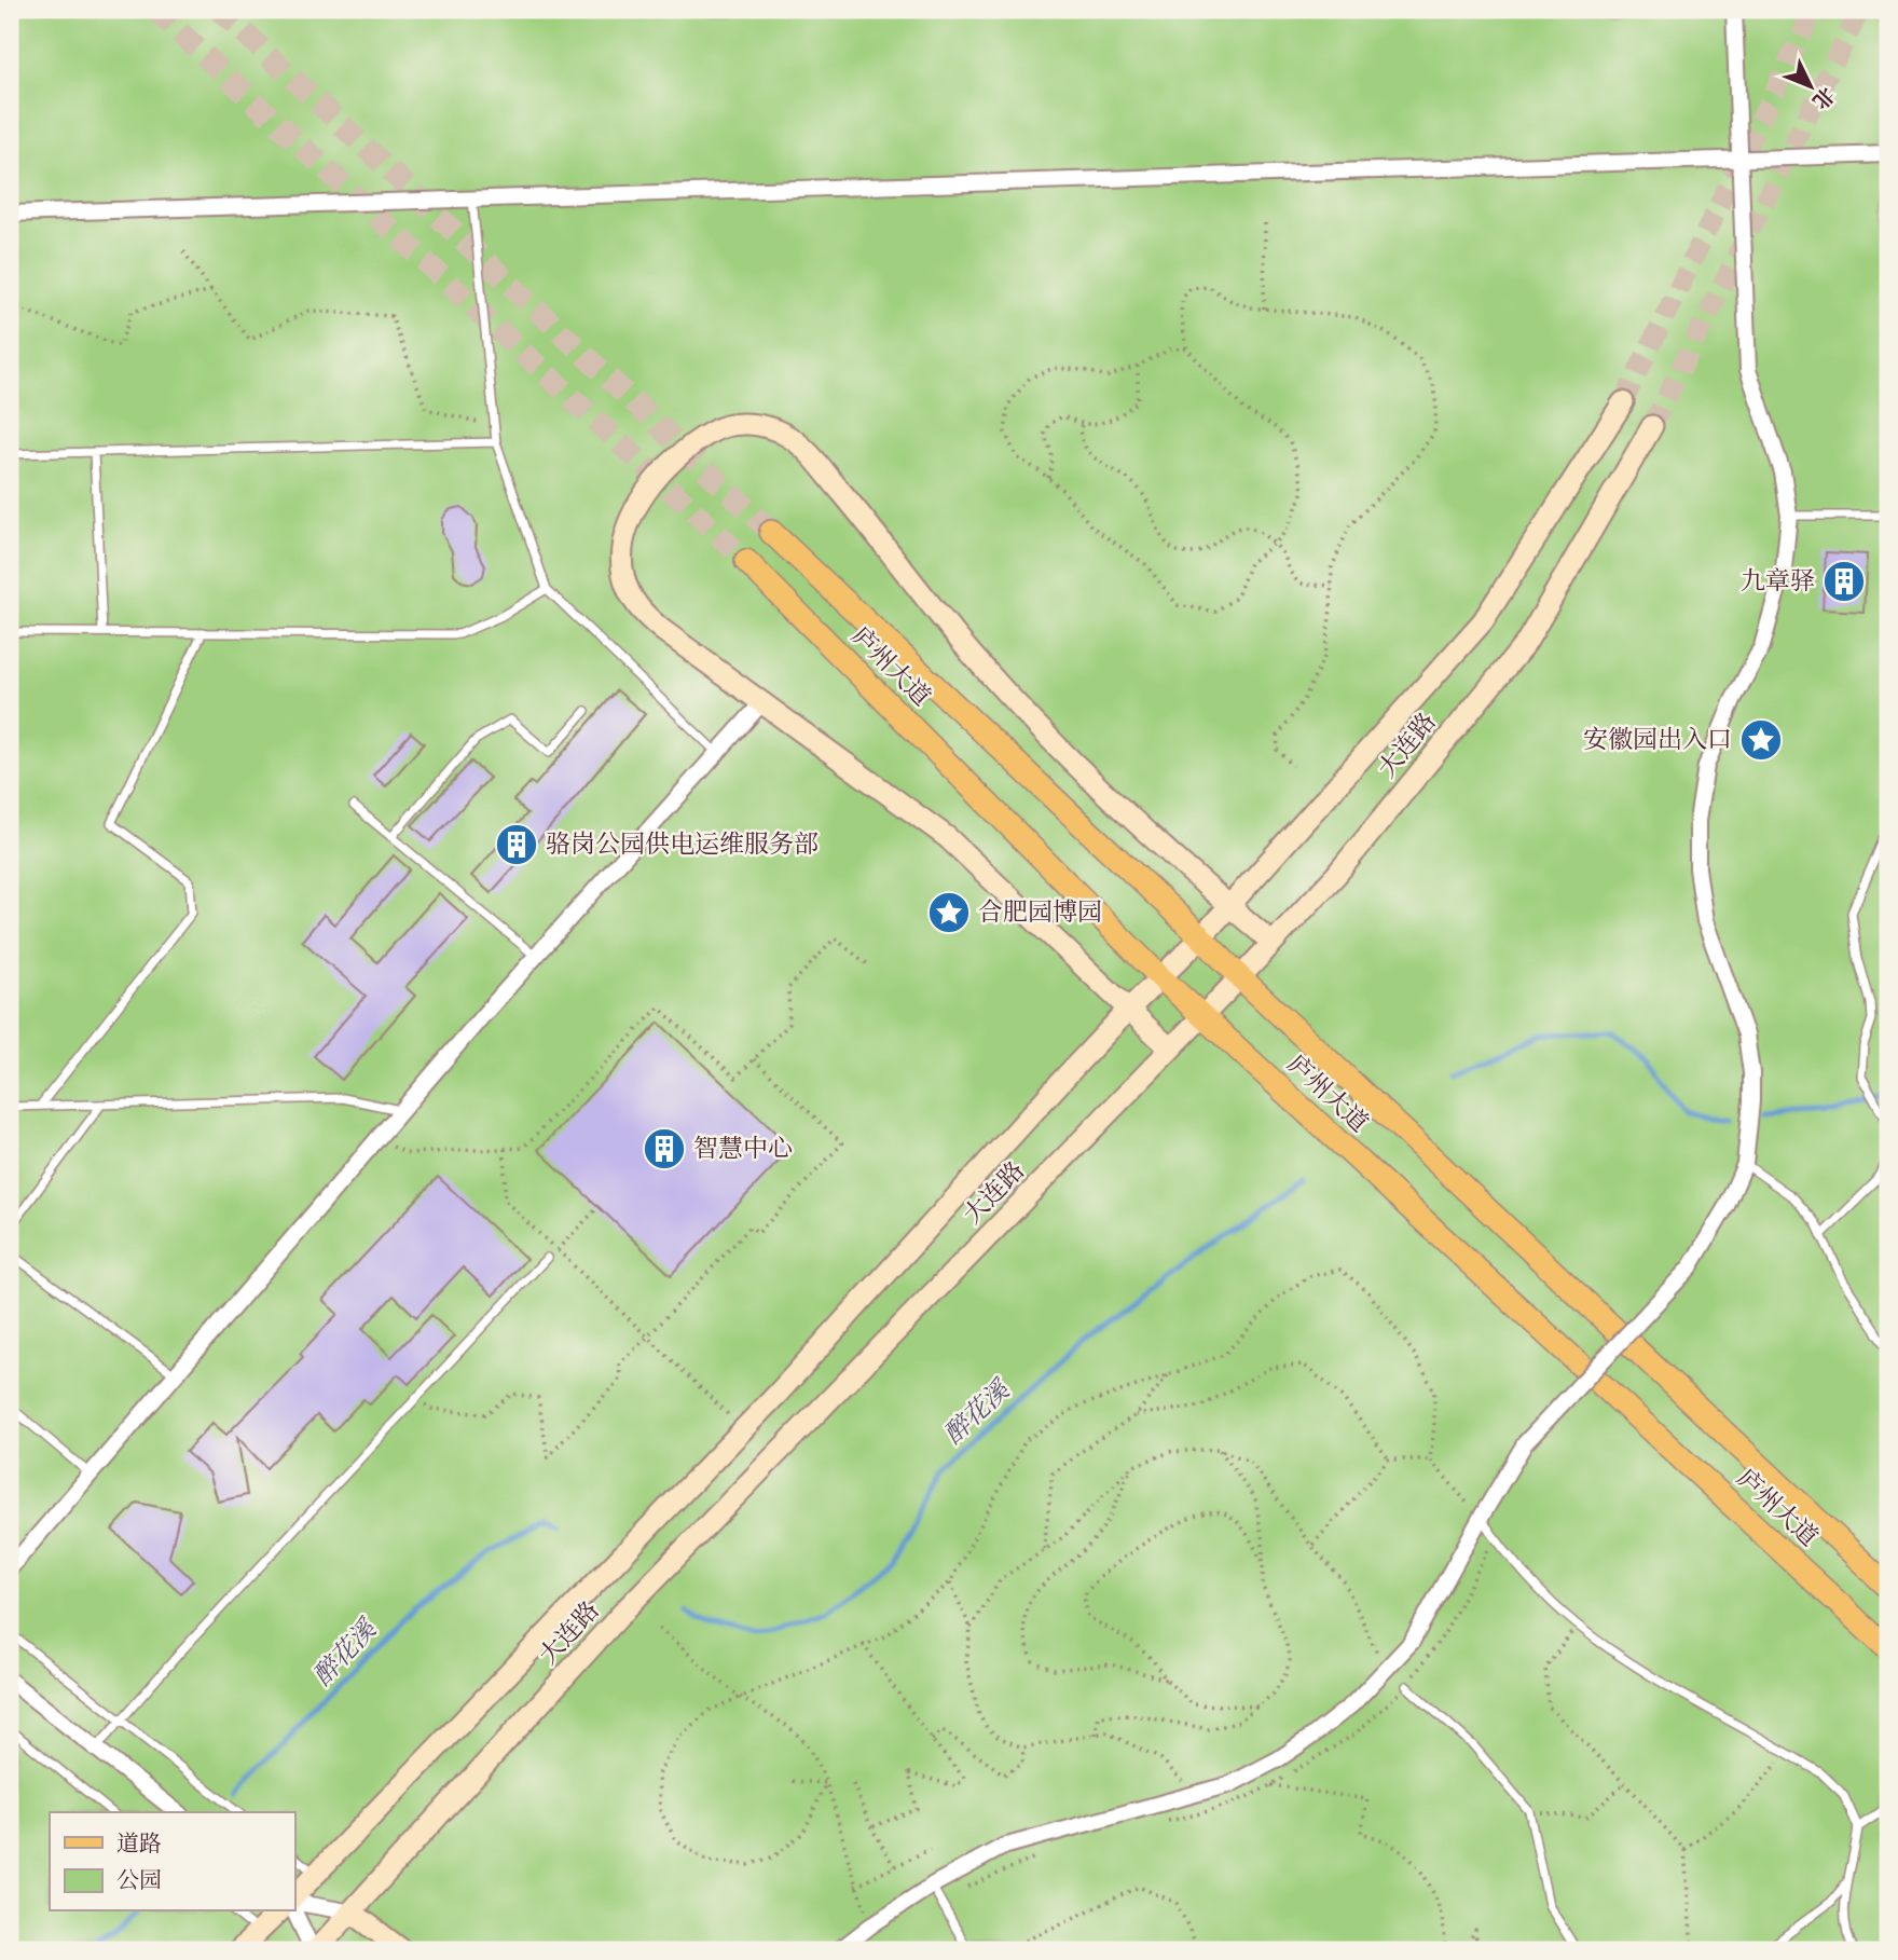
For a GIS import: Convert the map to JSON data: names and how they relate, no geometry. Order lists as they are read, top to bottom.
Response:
{
  "streets": {
    "main road": ["庐州大道", "大连路"]
  },
  "crossings": [
    ["庐州大道", "大连路"]
  ],
  "water": ["醉花溪"],
  "places": {
    "building": ["九章驿", "骆岗公园供电运维服务部", "智慧中心"],
    "place": ["安徽园出入口", "合肥园博园"]
  },
  "legend": ["道路", "公园"],
  "north": "bottom right"
}
